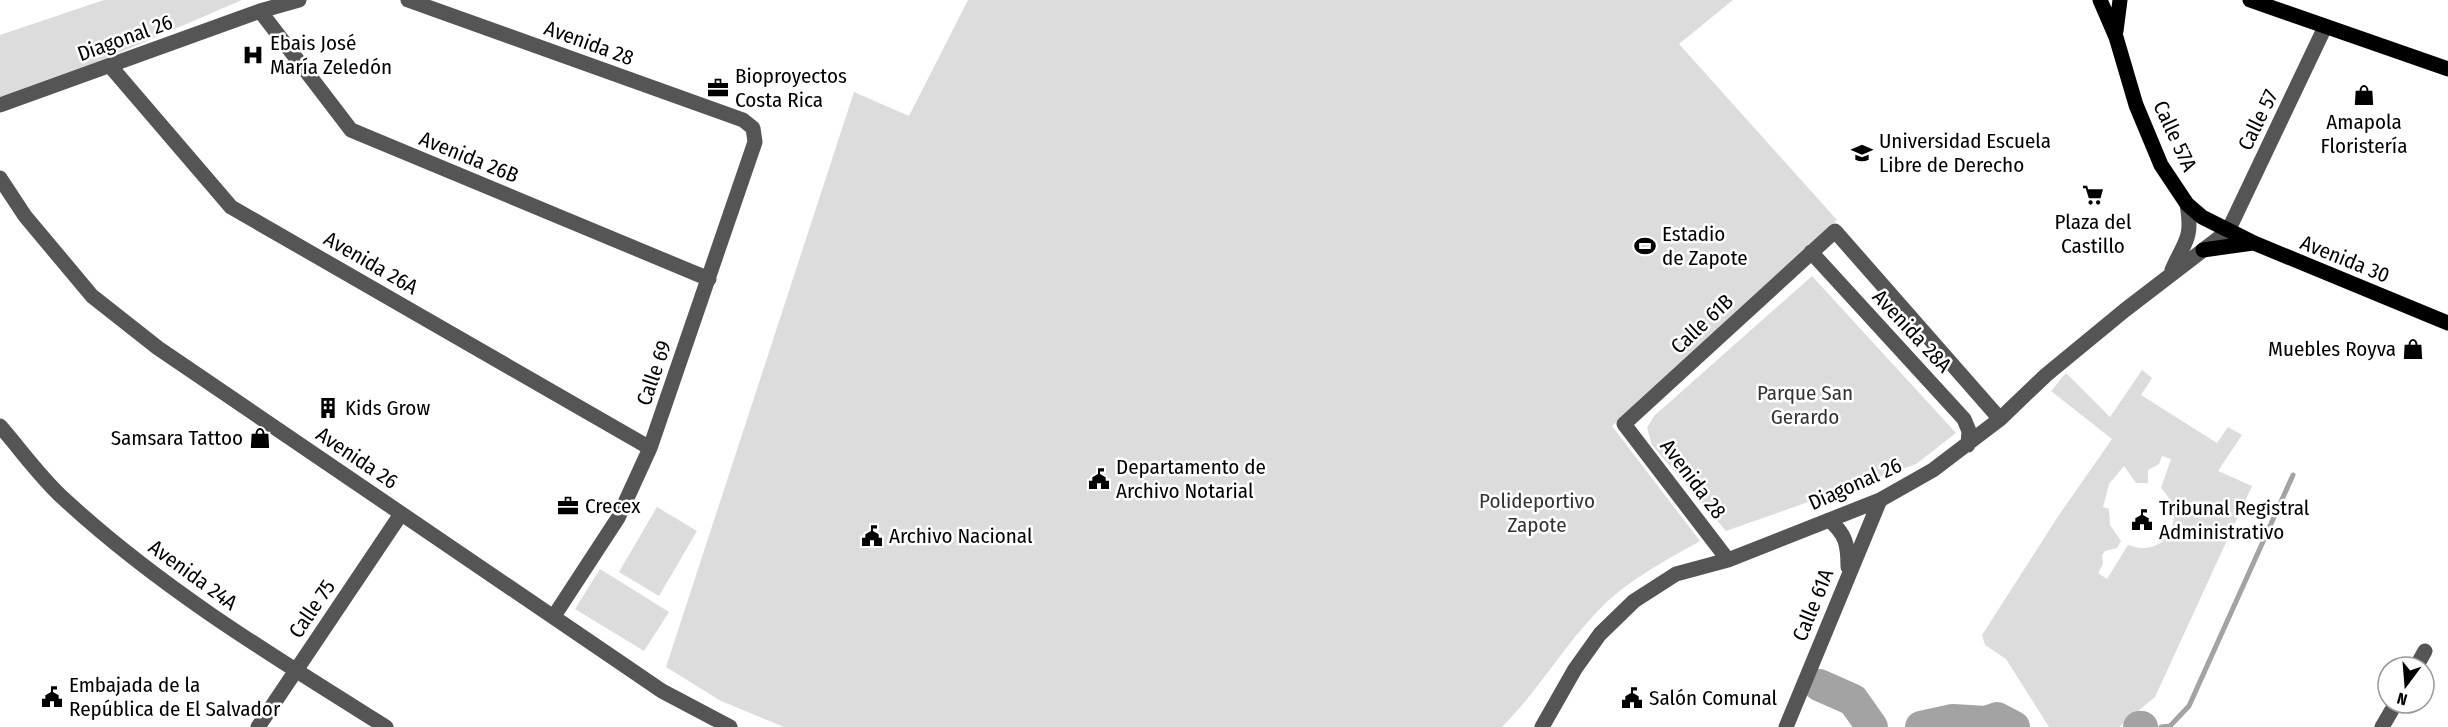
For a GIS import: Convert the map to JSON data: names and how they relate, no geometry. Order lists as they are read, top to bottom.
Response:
{
  "streets": {
    "main road": ["Calle 57A", "Avenida 30"],
    "street": [
      "Diagonal 26",
      "Avenida 28",
      "Calle 57",
      "Avenida 26B",
      "Avenida 26A",
      "Calle 61B",
      "Avenida 28A",
      "Calle 69",
      "Avenida 26",
      "Avenida 24A",
      "Calle 61A",
      "Calle 75"
    ]
  },
  "crossings": [
    ["Diagonal 26", "Avenida 28"],
    ["Diagonal 26", "Calle 57"],
    ["Diagonal 26", "Calle 57A"],
    ["Diagonal 26", "Avenida 26B"],
    ["Diagonal 26", "Avenida 30"],
    ["Diagonal 26", "Avenida 26A"],
    ["Diagonal 26", "Avenida 28A"],
    ["Diagonal 26", "Calle 61A"],
    ["Avenida 28", "Calle 61B"],
    ["Avenida 28", "Calle 69"],
    ["Calle 57", "Calle 57A"],
    ["Calle 57", "Avenida 30"],
    ["Calle 57A", "Avenida 30"],
    ["Avenida 26B", "Calle 69"],
    ["Avenida 26A", "Calle 69"],
    ["Calle 61B", "Avenida 28A"],
    ["Calle 69", "Avenida 26"],
    ["Avenida 26", "Calle 75"],
    ["Avenida 24A", "Calle 75"]
  ],
  "parks": ["Parque San Gerardo", "Polideportivo Zapote"],
  "places": {
    "hospital": ["Ebais José María Zeledón"],
    "office": ["Bioproyectos Costa Rica", "Crecex"],
    "shop": ["Amapola Floristería", "Muebles Royva", "Samsara Tattoo"],
    "school or university": ["Universidad Escuela Libre de Derecho"],
    "supermarket": ["Plaza del Castillo"],
    "sports": ["Estadio de Zapote"],
    "building": ["Kids Grow"],
    "public building": [
      "Departamento de Archivo Notarial",
      "Tribunal Registral Administrativo",
      "Archivo Nacional",
      "Embajada de la República de El Salvador",
      "Salón Comunal"
    ]
  },
  "north": "bottom"
}
